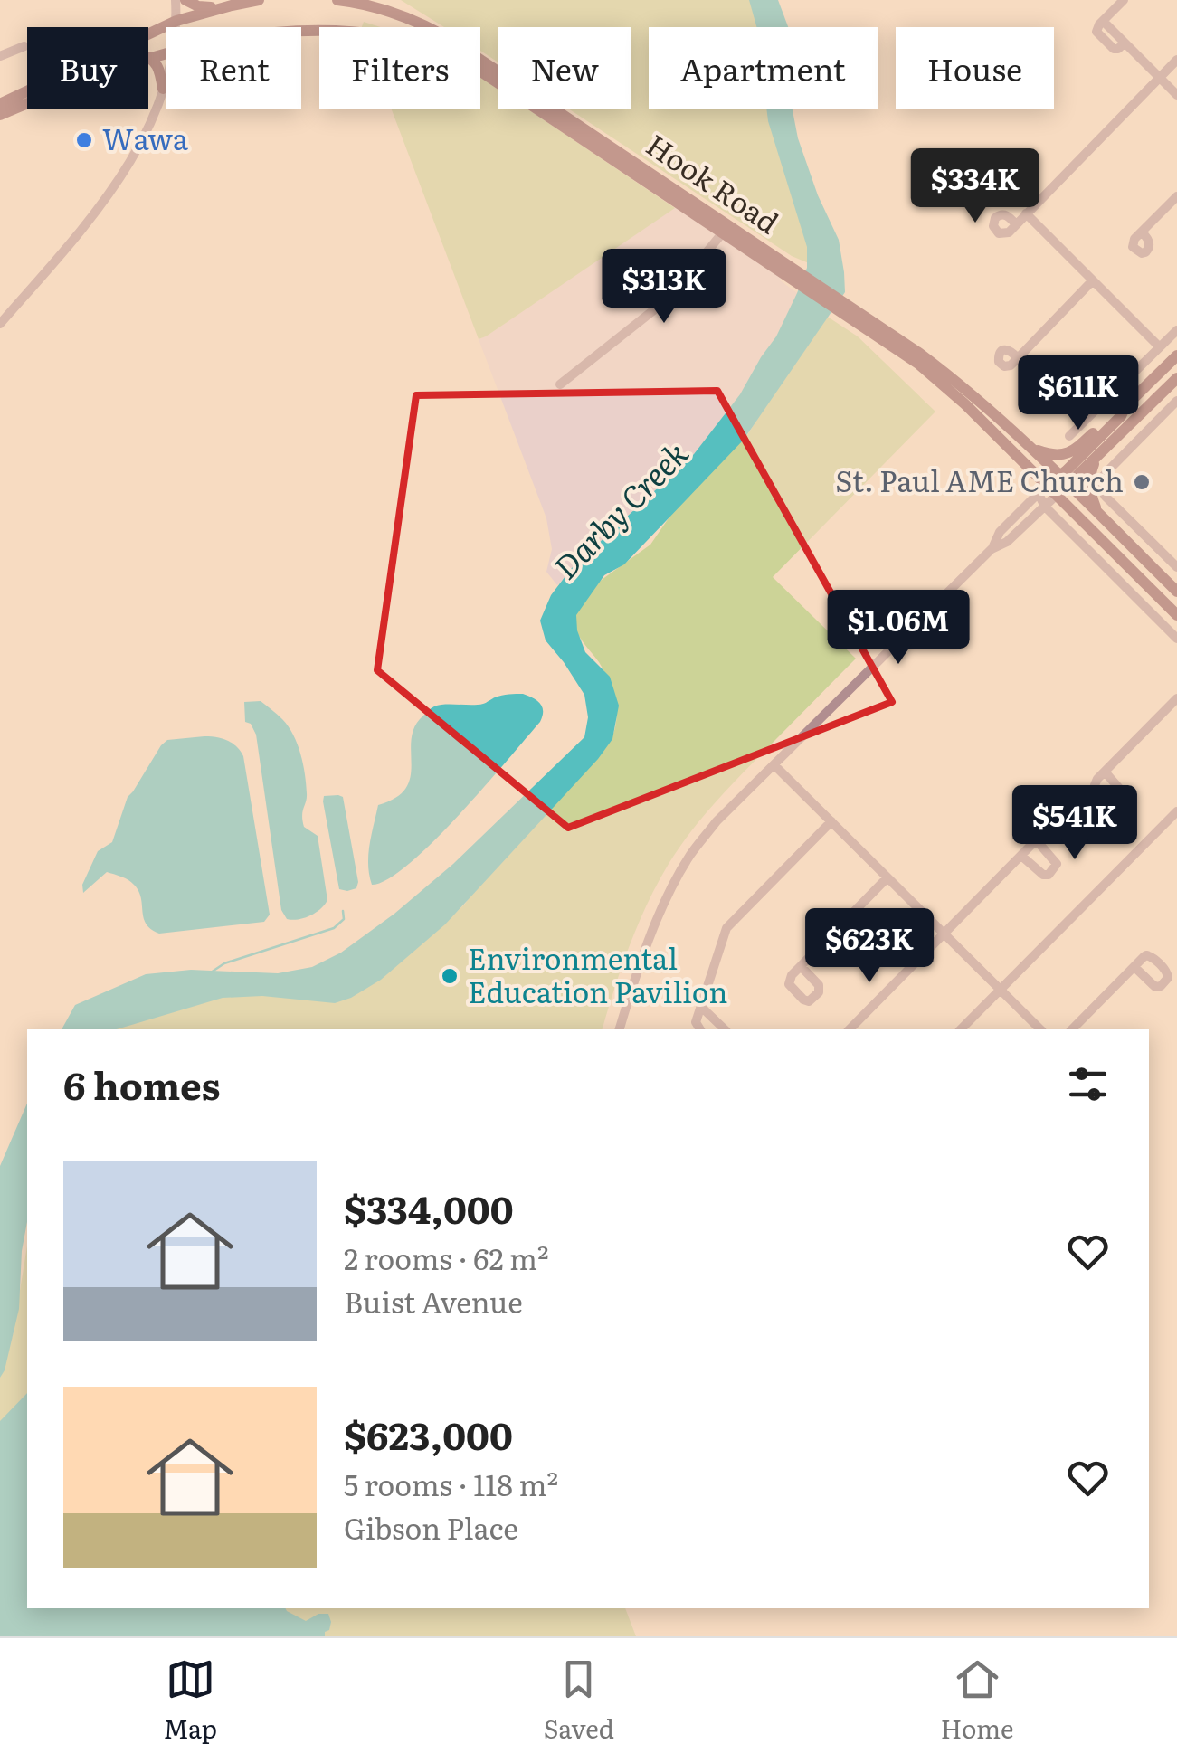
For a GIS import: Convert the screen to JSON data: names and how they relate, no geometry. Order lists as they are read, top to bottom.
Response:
{
  "streets": {
    "main road": ["Hook Road"]
  },
  "water": ["Darby Creek"],
  "places": ["Wawa", "St. Paul AME Church", "Environmental Education Pavilion"],
  "page": {
    "chip": [
      "Buy",
      "Rent",
      "Filters",
      "New",
      "Apartment",
      "House"
    ],
    "price": [
      "$334K",
      "$313K",
      "$611K",
      "$1.06M",
      "$541K",
      "$623K"
    ],
    "heading": "6 homes",
    "list": [
      {
        "name": "$334,000",
        "note": "2 rooms · 62 m² · Buist Avenue"
      },
      {
        "name": "$623,000",
        "note": "5 rooms · 118 m² · Gibson Place"
      }
    ],
    "tabs": ["Map", "Saved", "Home"]
  }
}
